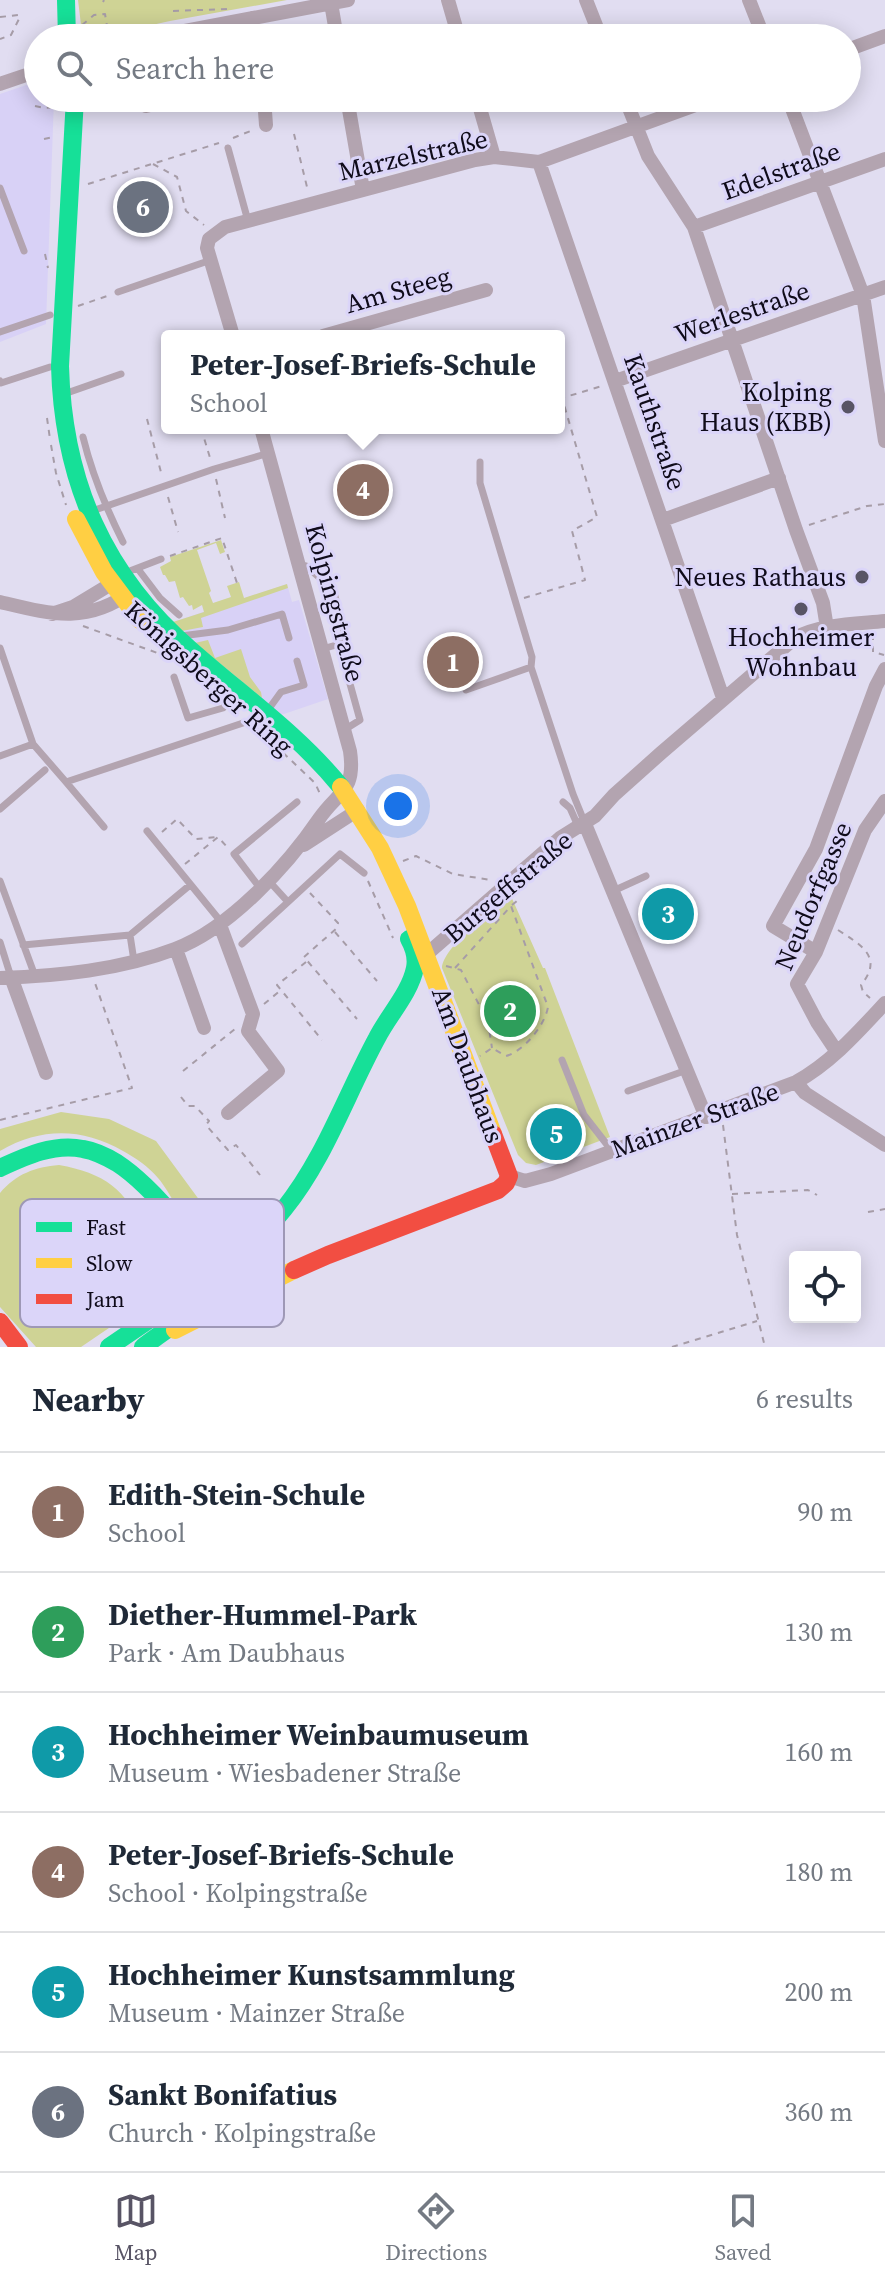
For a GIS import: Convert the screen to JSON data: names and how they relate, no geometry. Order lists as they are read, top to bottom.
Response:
{
  "streets": {
    "main road": ["Königsberger Ring", "Burgeffstraße", "Am Daubhaus"],
    "street": [
      "Marzelstraße",
      "Edelstraße",
      "Am Steeg",
      "Werlestraße",
      "Kauthstraße",
      "Kolpingstraße",
      "Neudorfgasse",
      "Mainzer Straße"
    ]
  },
  "crossings": [
    ["Marzelstraße", "Kauthstraße"],
    ["Werlestraße", "Kauthstraße"],
    ["Kauthstraße", "Burgeffstraße"],
    ["Kolpingstraße", "Königsberger Ring"],
    ["Königsberger Ring", "Burgeffstraße"],
    ["Königsberger Ring", "Am Daubhaus"],
    ["Burgeffstraße", "Am Daubhaus"],
    ["Neudorfgasse", "Mainzer Straße"],
    ["Am Daubhaus", "Mainzer Straße"]
  ],
  "places": ["Kolping Haus (KBB)", "Neues Rathaus", "Hochheimer Wohnbau"],
  "legend": ["Fast", "Slow", "Jam"],
  "page": {
    "search": "Search here",
    "pins": [
      "6",
      "4",
      "1",
      "3",
      "2",
      "5"
    ],
    "popup": ["Peter-Josef-Briefs-Schule", "School"],
    "heading": ["Nearby", "6 results"],
    "list": [
      {
        "mark": "1",
        "name": "Edith-Stein-Schule",
        "note": "School",
        "value": "90 m"
      },
      {
        "mark": "2",
        "name": "Diether-Hummel-Park",
        "note": "Park · Am Daubhaus",
        "value": "130 m"
      },
      {
        "mark": "3",
        "name": "Hochheimer Weinbaumuseum",
        "note": "Museum · Wiesbadener Straße",
        "value": "160 m"
      },
      {
        "mark": "4",
        "name": "Peter-Josef-Briefs-Schule",
        "note": "School · Kolpingstraße",
        "value": "180 m"
      },
      {
        "mark": "5",
        "name": "Hochheimer Kunstsammlung",
        "note": "Museum · Mainzer Straße",
        "value": "200 m"
      },
      {
        "mark": "6",
        "name": "Sankt Bonifatius",
        "note": "Church · Kolpingstraße",
        "value": "360 m"
      }
    ],
    "nav": ["Map", "Directions", "Saved"]
  }
}
